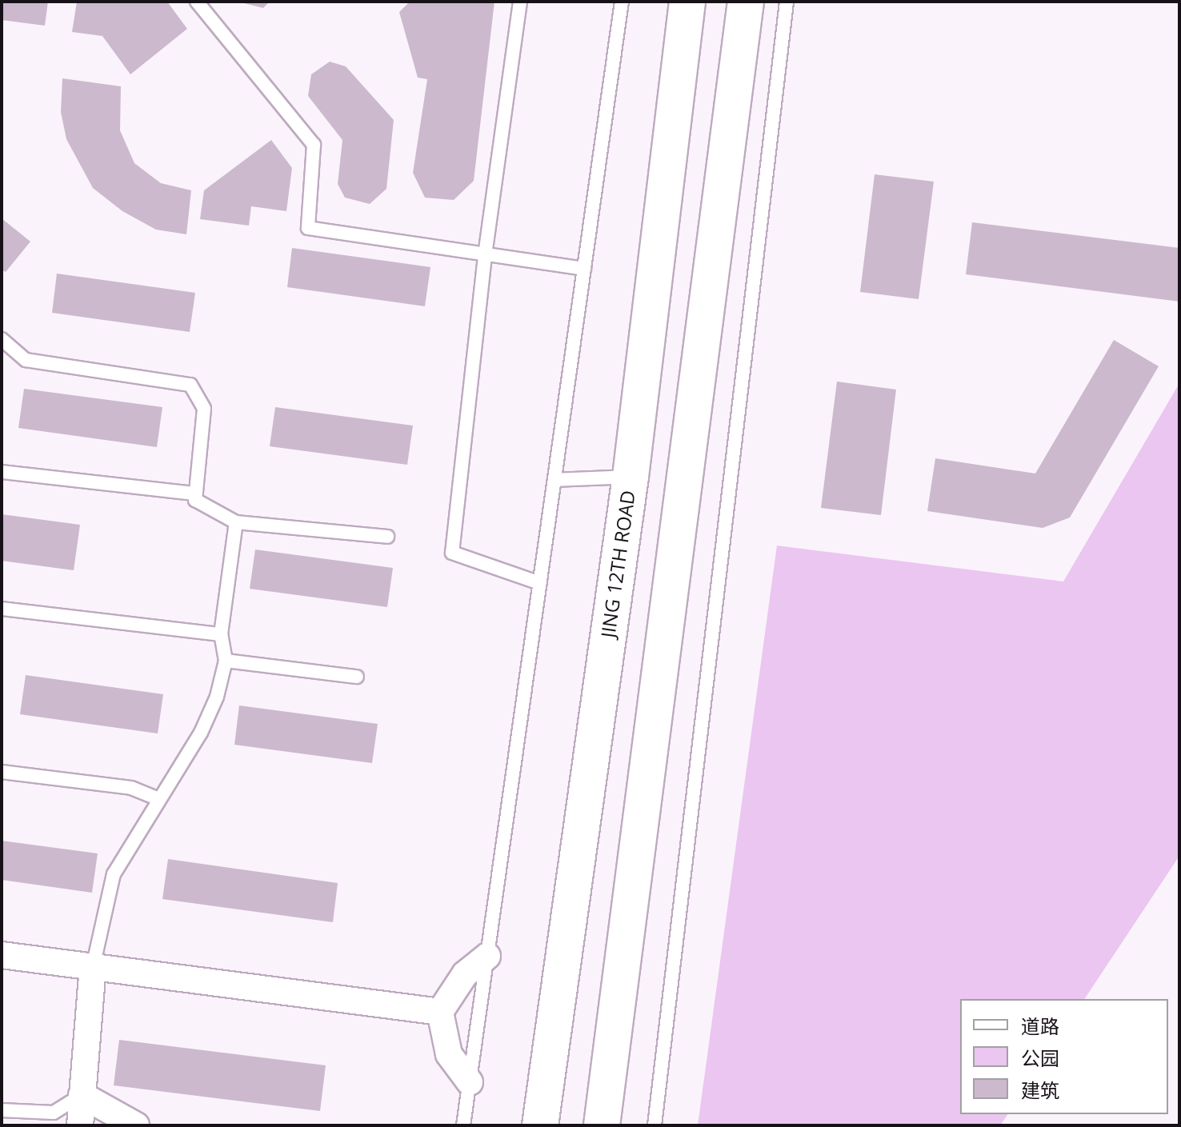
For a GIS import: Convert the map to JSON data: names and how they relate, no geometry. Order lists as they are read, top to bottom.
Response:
{
  "streets": {
    "main road": ["JING 12TH ROAD"]
  },
  "legend": ["道路", "公园", "建筑"]
}
